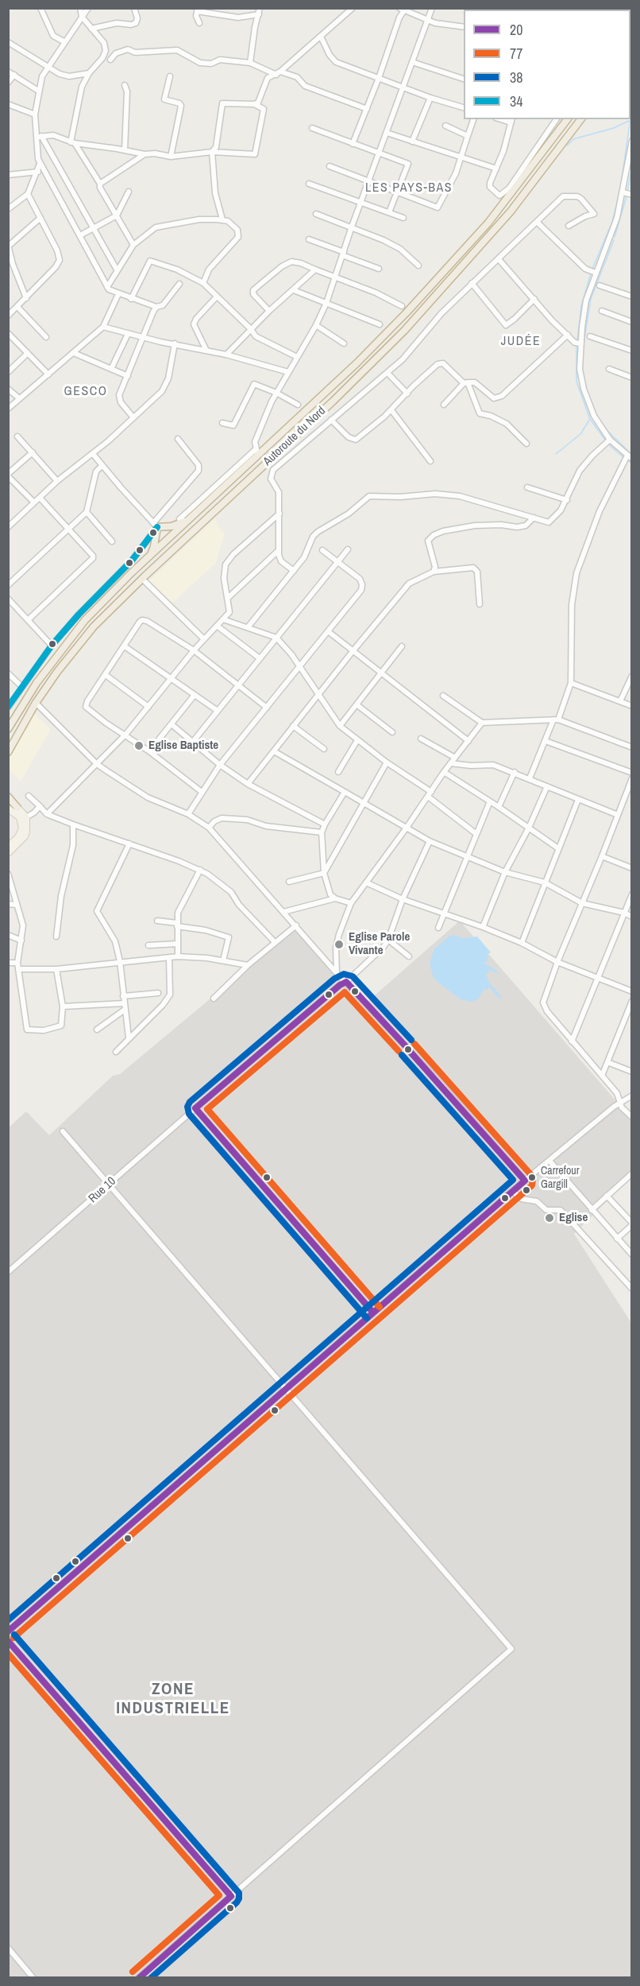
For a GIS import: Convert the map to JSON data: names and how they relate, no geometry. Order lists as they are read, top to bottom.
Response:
{
  "streets": {
    "highway": ["Autoroute du Nord"],
    "street": ["Rue 10"]
  },
  "districts": [
    "LES PAYS-BAS",
    "JUDÉE",
    "GESCO",
    "ZONE INDUSTRIELLE"
  ],
  "places": [
    "Eglise Baptiste",
    "Eglise Parole Vivante",
    "Carrefour Gargill",
    "Eglise"
  ],
  "lines": [
    "transit line 34",
    "transit line 38",
    "transit line 20",
    "transit line 77"
  ],
  "legend": [
    "20",
    "77",
    "38",
    "34"
  ]
}
